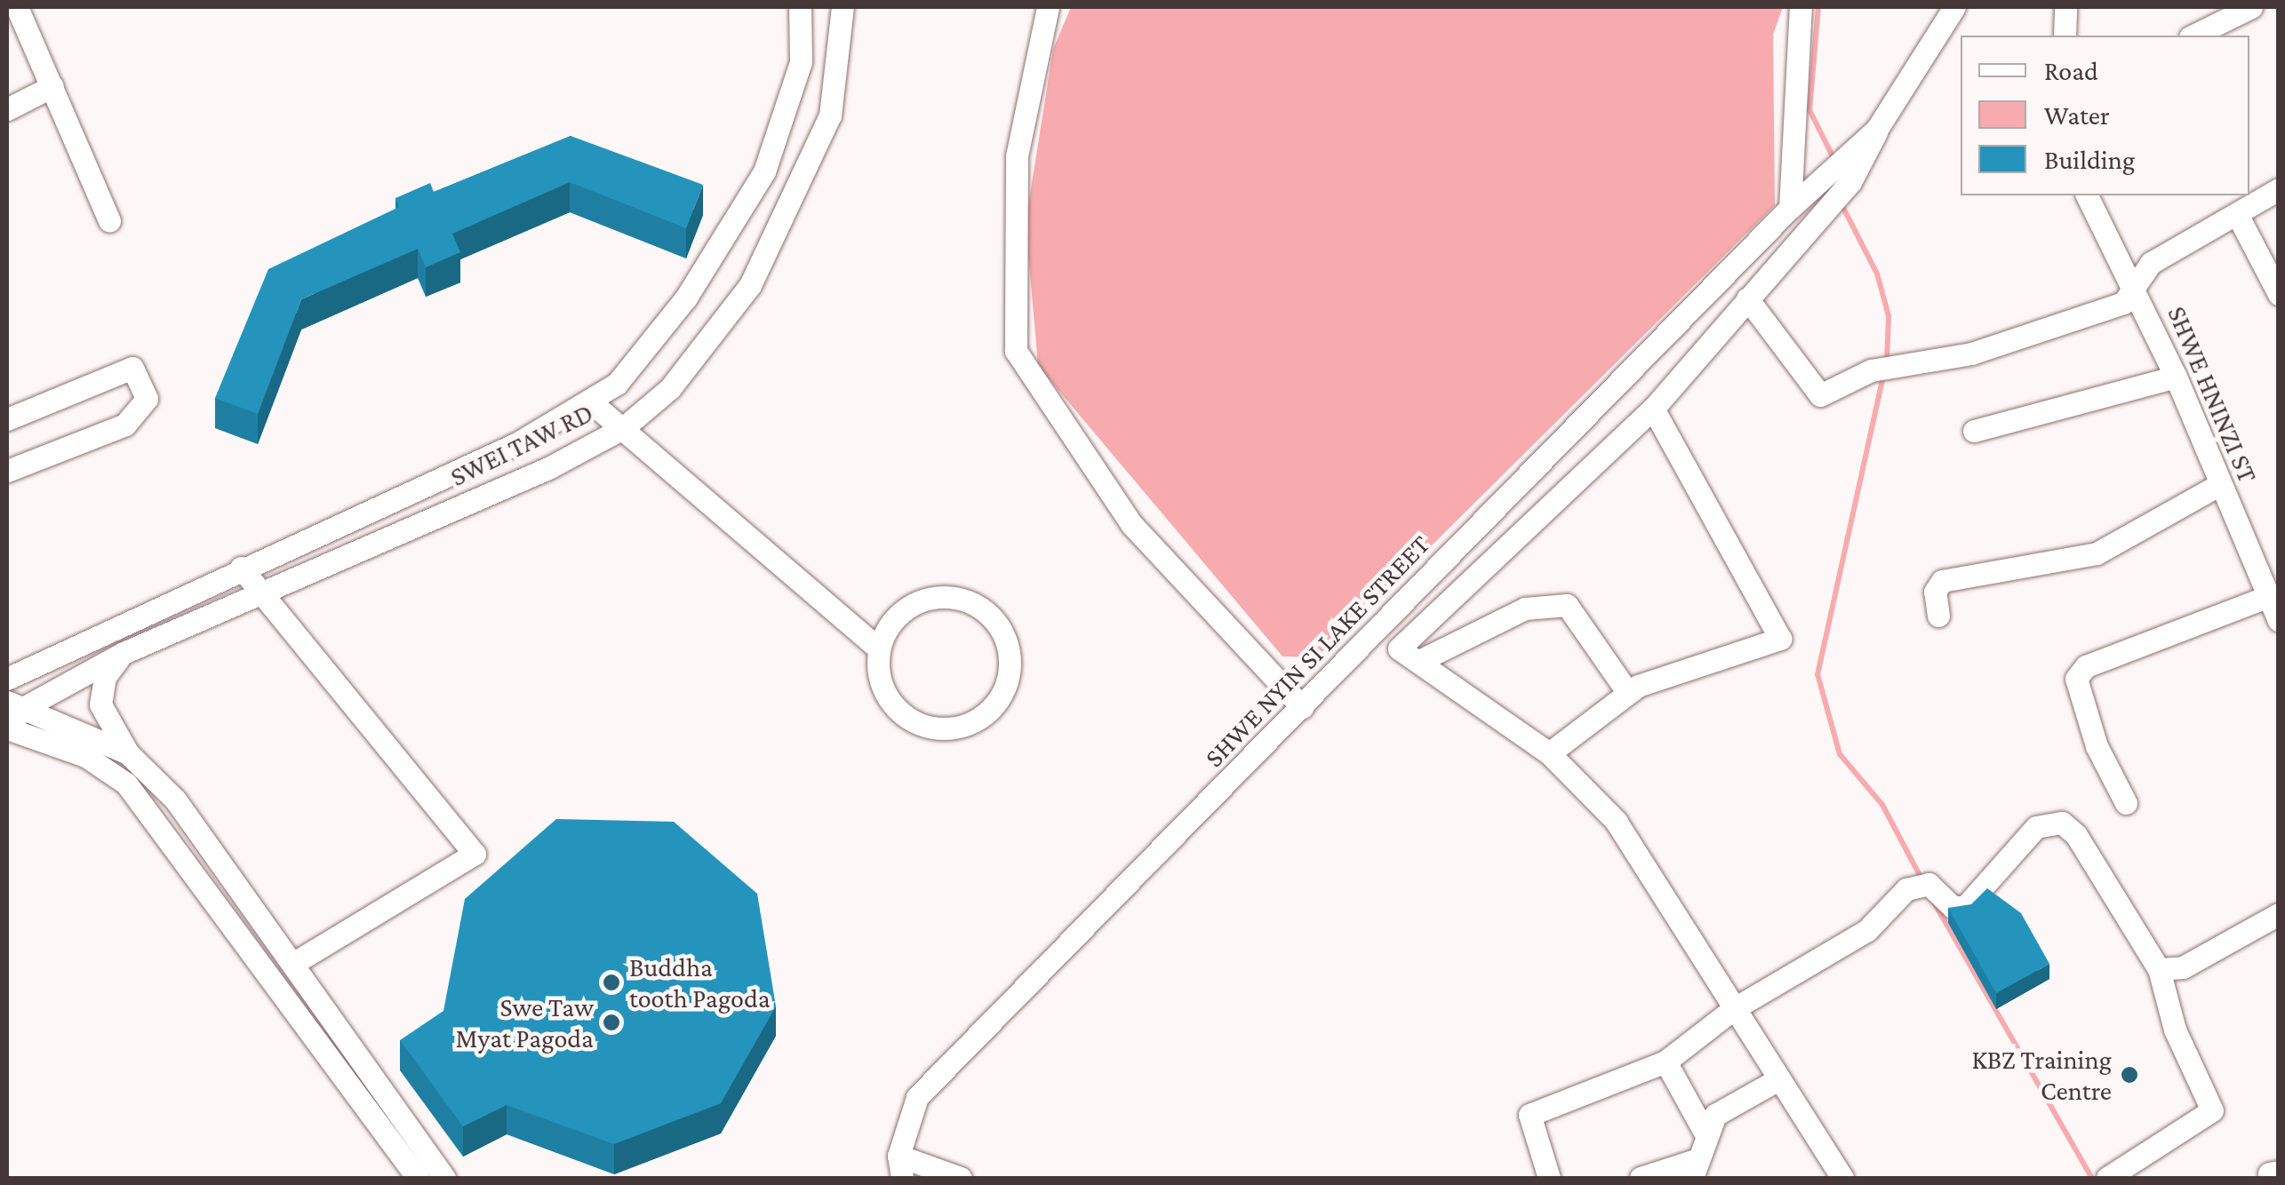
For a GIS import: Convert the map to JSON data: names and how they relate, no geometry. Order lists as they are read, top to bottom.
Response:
{
  "streets": {
    "street": ["SHWE HNINZI ST", "SWEI TAW RD", "SHWE NYIN SI LAKE STREET"]
  },
  "places": ["Buddha tooth Pagoda", "Swe Taw Myat Pagoda", "KBZ Training Centre"],
  "legend": ["Road", "Water", "Building"]
}
